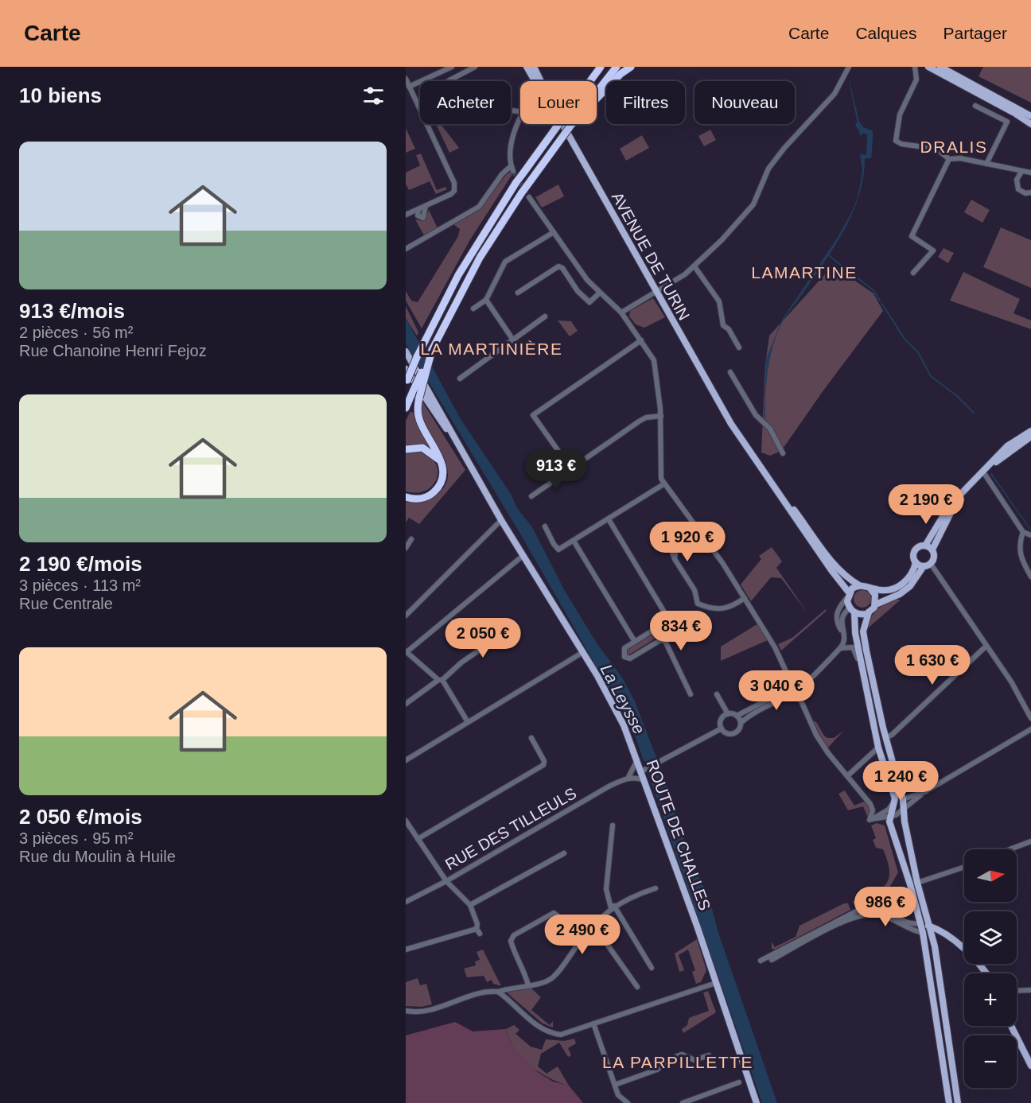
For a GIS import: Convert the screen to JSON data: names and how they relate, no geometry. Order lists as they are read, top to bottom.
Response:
{
  "streets": {
    "main road": ["AVENUE DE TURIN", "ROUTE DE CHALLES"],
    "street": ["RUE DES TILLEULS"]
  },
  "districts": [
    "DRALIS",
    "LAMARTINE",
    "LA MARTINIÈRE",
    "LA PARPILLETTE"
  ],
  "water": ["La Leysse"],
  "north": "right",
  "page": {
    "header": "Carte",
    "nav": ["Carte", "Calques", "Partager"],
    "heading": "10 biens",
    "chip": [
      "Acheter",
      "Louer",
      "Filtres",
      "Nouveau"
    ],
    "list": [
      {
        "name": "913 €/mois",
        "note": "2 pièces · 56 m² · Rue Chanoine Henri Fejoz"
      },
      {
        "name": "2 190 €/mois",
        "note": "3 pièces · 113 m² · Rue Centrale"
      },
      {
        "name": "2 050 €/mois",
        "note": "3 pièces · 95 m² · Rue du Moulin à Huile"
      }
    ],
    "price": [
      "913 €",
      "2 190 €",
      "1 920 €",
      "834 €",
      "2 050 €",
      "1 630 €",
      "3 040 €",
      "1 240 €",
      "986 €",
      "2 490 €"
    ],
    "map_buttons": ["+", "−"]
  }
}
